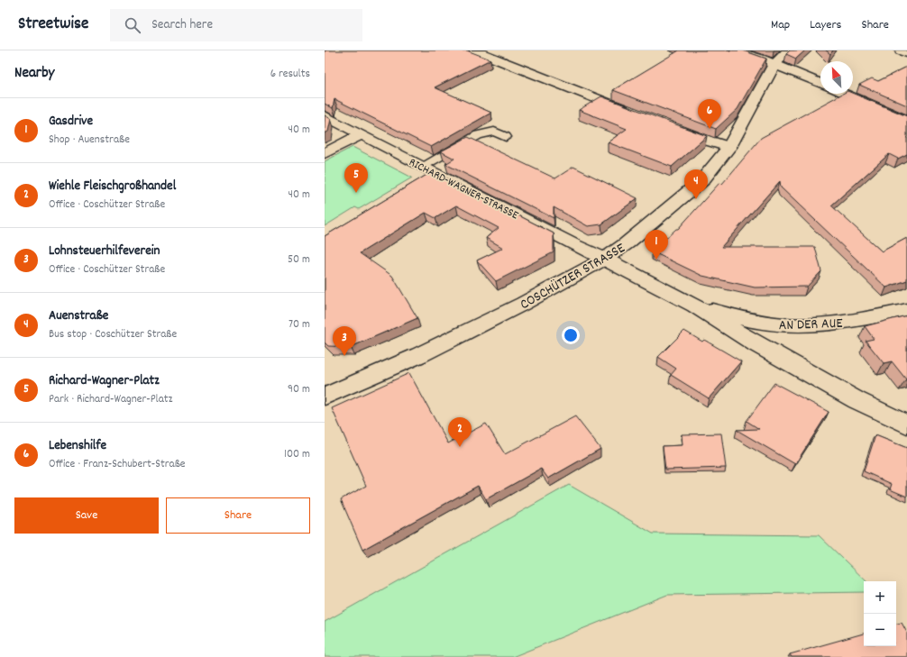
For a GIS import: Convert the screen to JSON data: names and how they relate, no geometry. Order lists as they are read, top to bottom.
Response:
{
  "streets": {
    "street": ["RICHARD-WAGNER-STRASSE", "COSCHÜTZER STRASSE", "AN DER AUE"]
  },
  "crossings": [
    ["RICHARD-WAGNER-STRASSE", "COSCHÜTZER STRASSE"],
    ["RICHARD-WAGNER-STRASSE", "AN DER AUE"]
  ],
  "north": "top left",
  "page": {
    "header": "Streetwise",
    "search": "Search here",
    "nav": ["Map", "Layers", "Share"],
    "heading": ["Nearby", "6 results"],
    "list": [
      {
        "mark": "1",
        "name": "Gasdrive",
        "note": "Shop · Auenstraße",
        "value": "40 m"
      },
      {
        "mark": "2",
        "name": "Wiehle Fleischgroßhandel",
        "note": "Office · Coschützer Straße",
        "value": "40 m"
      },
      {
        "mark": "3",
        "name": "Lohnsteuerhilfeverein",
        "note": "Office · Coschützer Straße",
        "value": "50 m"
      },
      {
        "mark": "4",
        "name": "Auenstraße",
        "note": "Bus stop · Coschützer Straße",
        "value": "70 m"
      },
      {
        "mark": "5",
        "name": "Richard-Wagner-Platz",
        "note": "Park · Richard-Wagner-Platz",
        "value": "90 m"
      },
      {
        "mark": "6",
        "name": "Lebenshilfe",
        "note": "Office · Franz-Schubert-Straße",
        "value": "100 m"
      }
    ],
    "pins": [
      "6",
      "5",
      "4",
      "1",
      "3",
      "2"
    ],
    "buttons": ["Save", "Share"],
    "map_buttons": ["+", "−"]
  }
}
